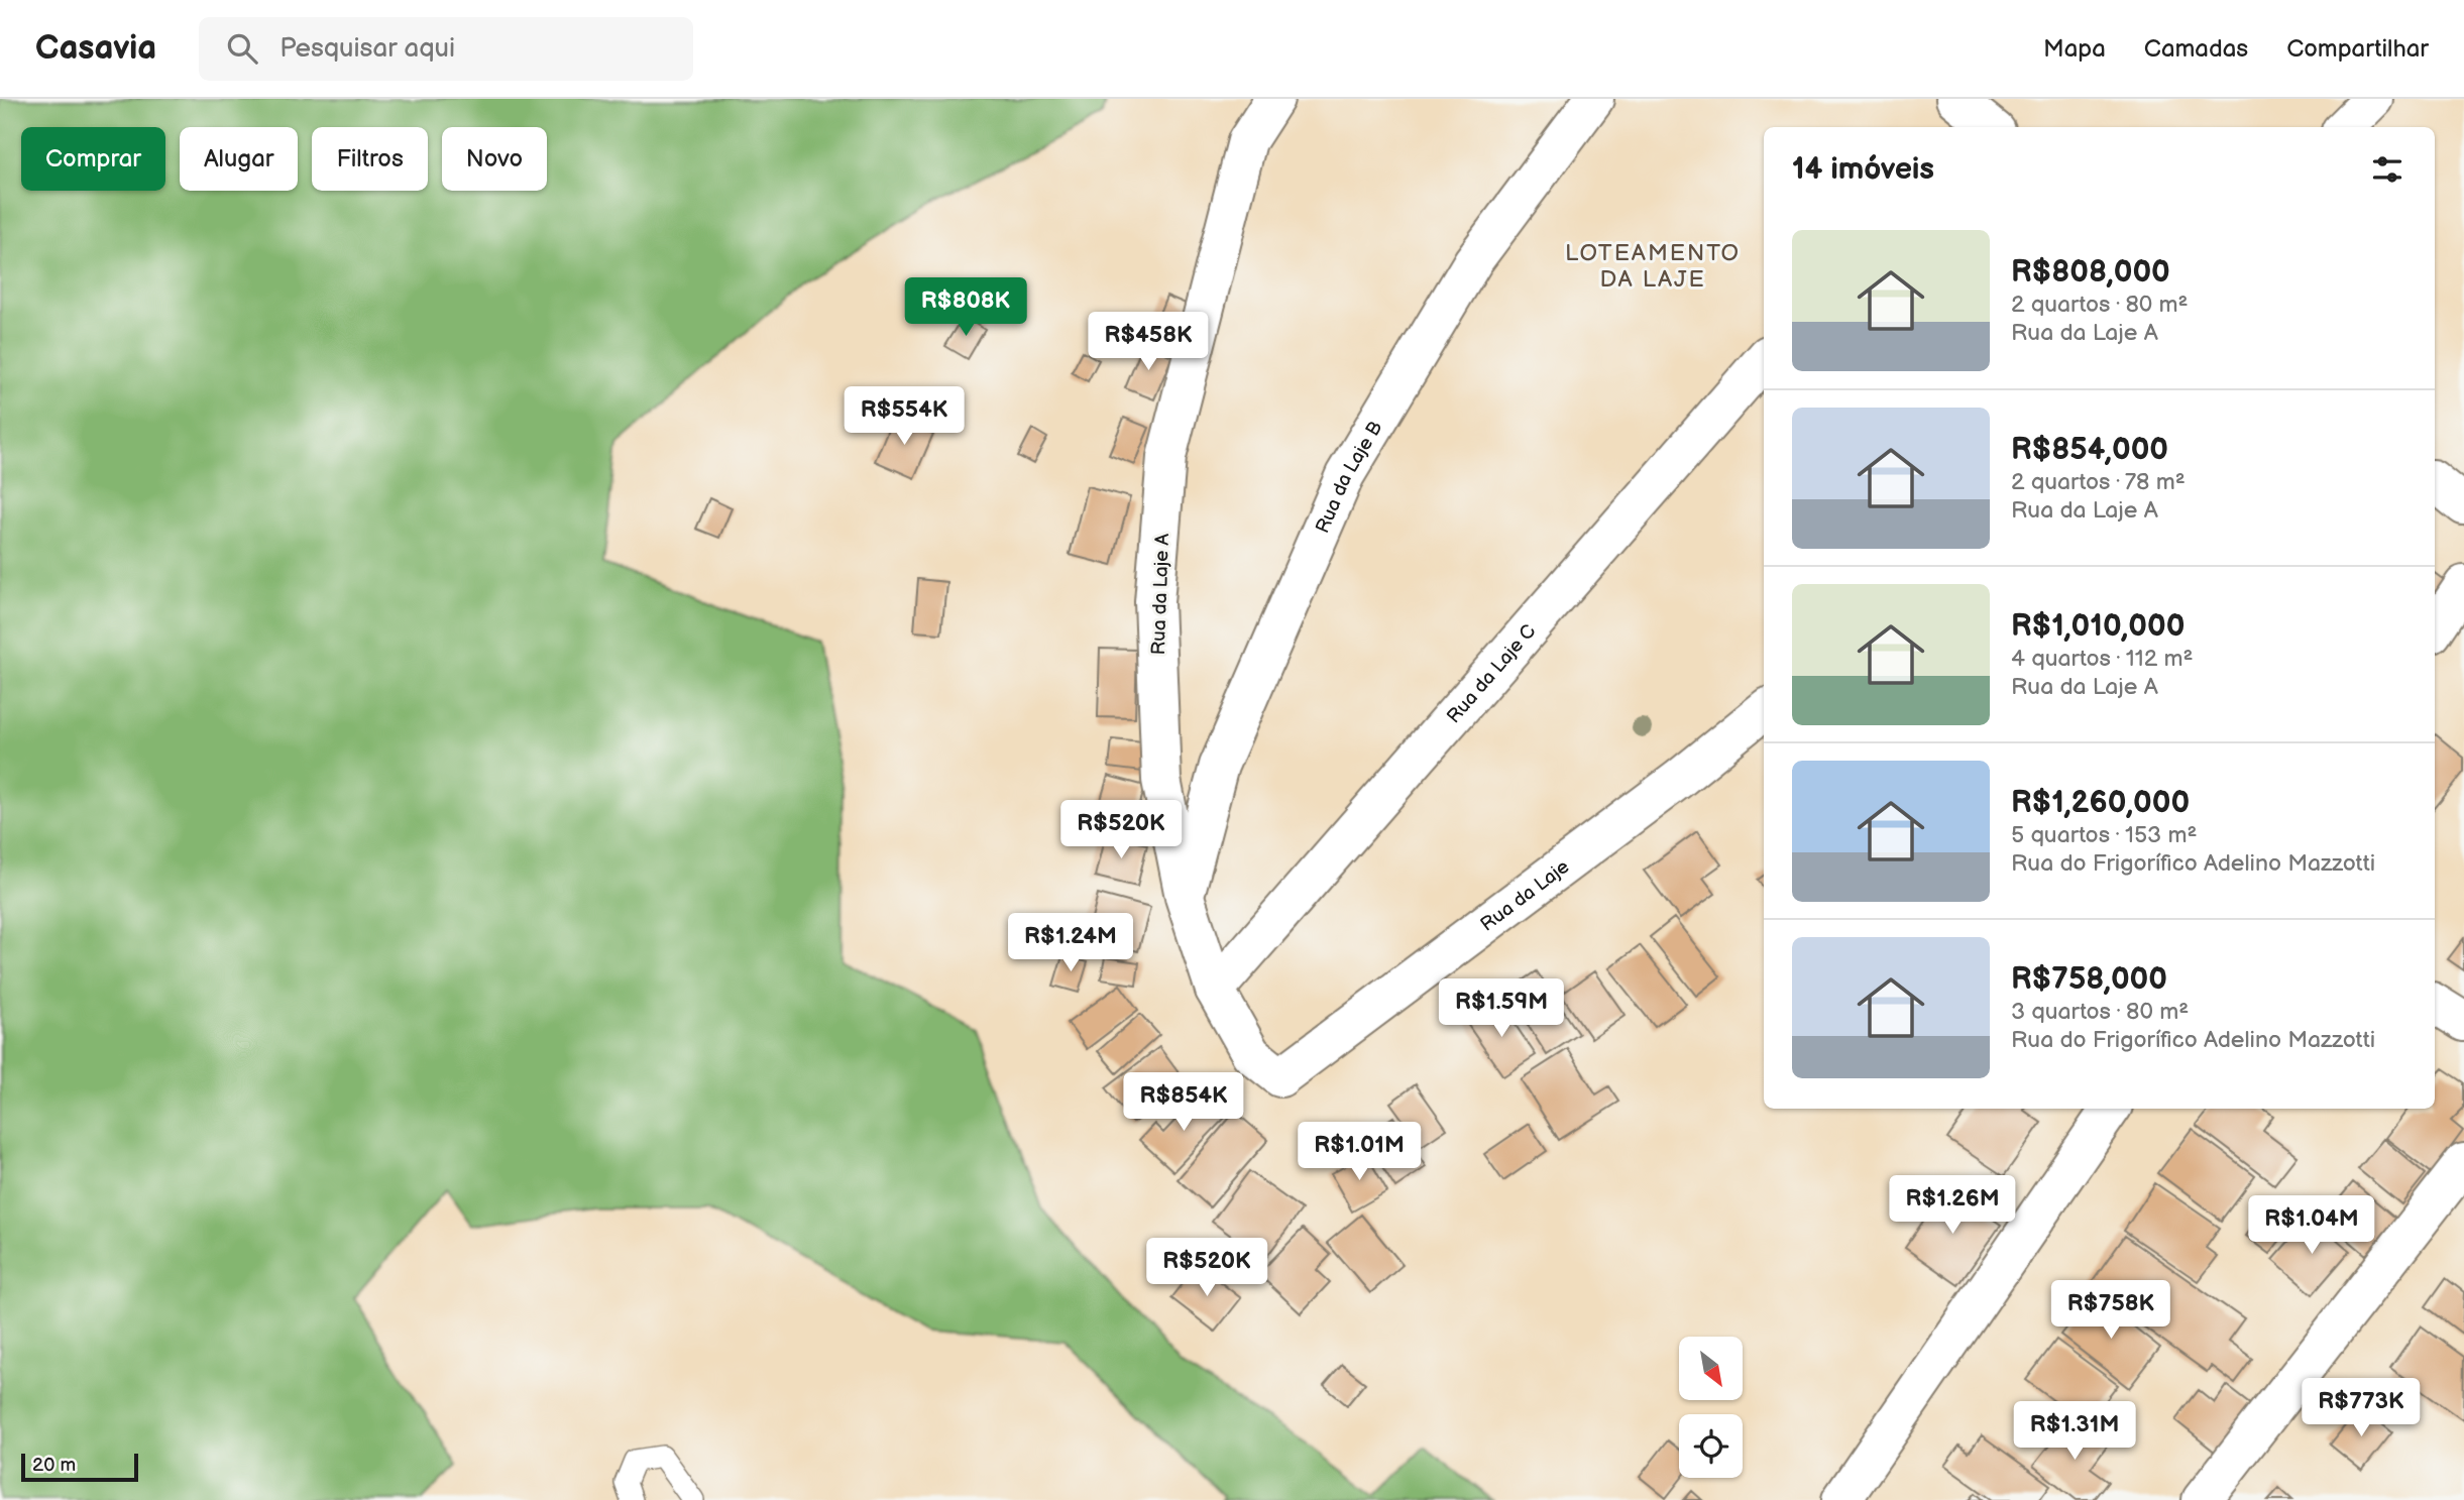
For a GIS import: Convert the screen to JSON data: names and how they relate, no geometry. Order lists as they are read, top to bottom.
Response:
{
  "streets": {
    "street": [
      "Rua da Laje B",
      "Rua da Laje A",
      "Rua da Laje C",
      "Rua da Laje"
    ]
  },
  "crossings": [
    ["Rua da Laje B", "Rua da Laje A"],
    ["Rua da Laje A", "Rua da Laje C"],
    ["Rua da Laje A", "Rua da Laje"]
  ],
  "districts": ["LOTEAMENTO DA LAJE"],
  "scale_bar": "20 m",
  "north": "bottom right",
  "page": {
    "header": "Casavia",
    "search": "Pesquisar aqui",
    "nav": ["Mapa", "Camadas", "Compartilhar"],
    "chip": [
      "Comprar",
      "Alugar",
      "Filtros",
      "Novo"
    ],
    "heading": "14 imóveis",
    "list": [
      {
        "name": "R$808,000",
        "note": "2 quartos · 80 m² · Rua da Laje A"
      },
      {
        "name": "R$854,000",
        "note": "2 quartos · 78 m² · Rua da Laje A"
      },
      {
        "name": "R$1,010,000",
        "note": "4 quartos · 112 m² · Rua da Laje A"
      },
      {
        "name": "R$1,260,000",
        "note": "5 quartos · 153 m² · Rua do Frigorífico Adelino Mazzotti"
      },
      {
        "name": "R$758,000",
        "note": "3 quartos · 80 m² · Rua do Frigorífico Adelino Mazzotti"
      }
    ],
    "price": [
      "R$808K",
      "R$458K",
      "R$554K",
      "R$520K",
      "R$1.24M",
      "R$1.59M",
      "R$854K",
      "R$1.01M",
      "R$1.26M",
      "R$1.04M",
      "R$520K",
      "R$758K",
      "R$773K",
      "R$1.31M"
    ],
    "scale": "20 m"
  }
}
